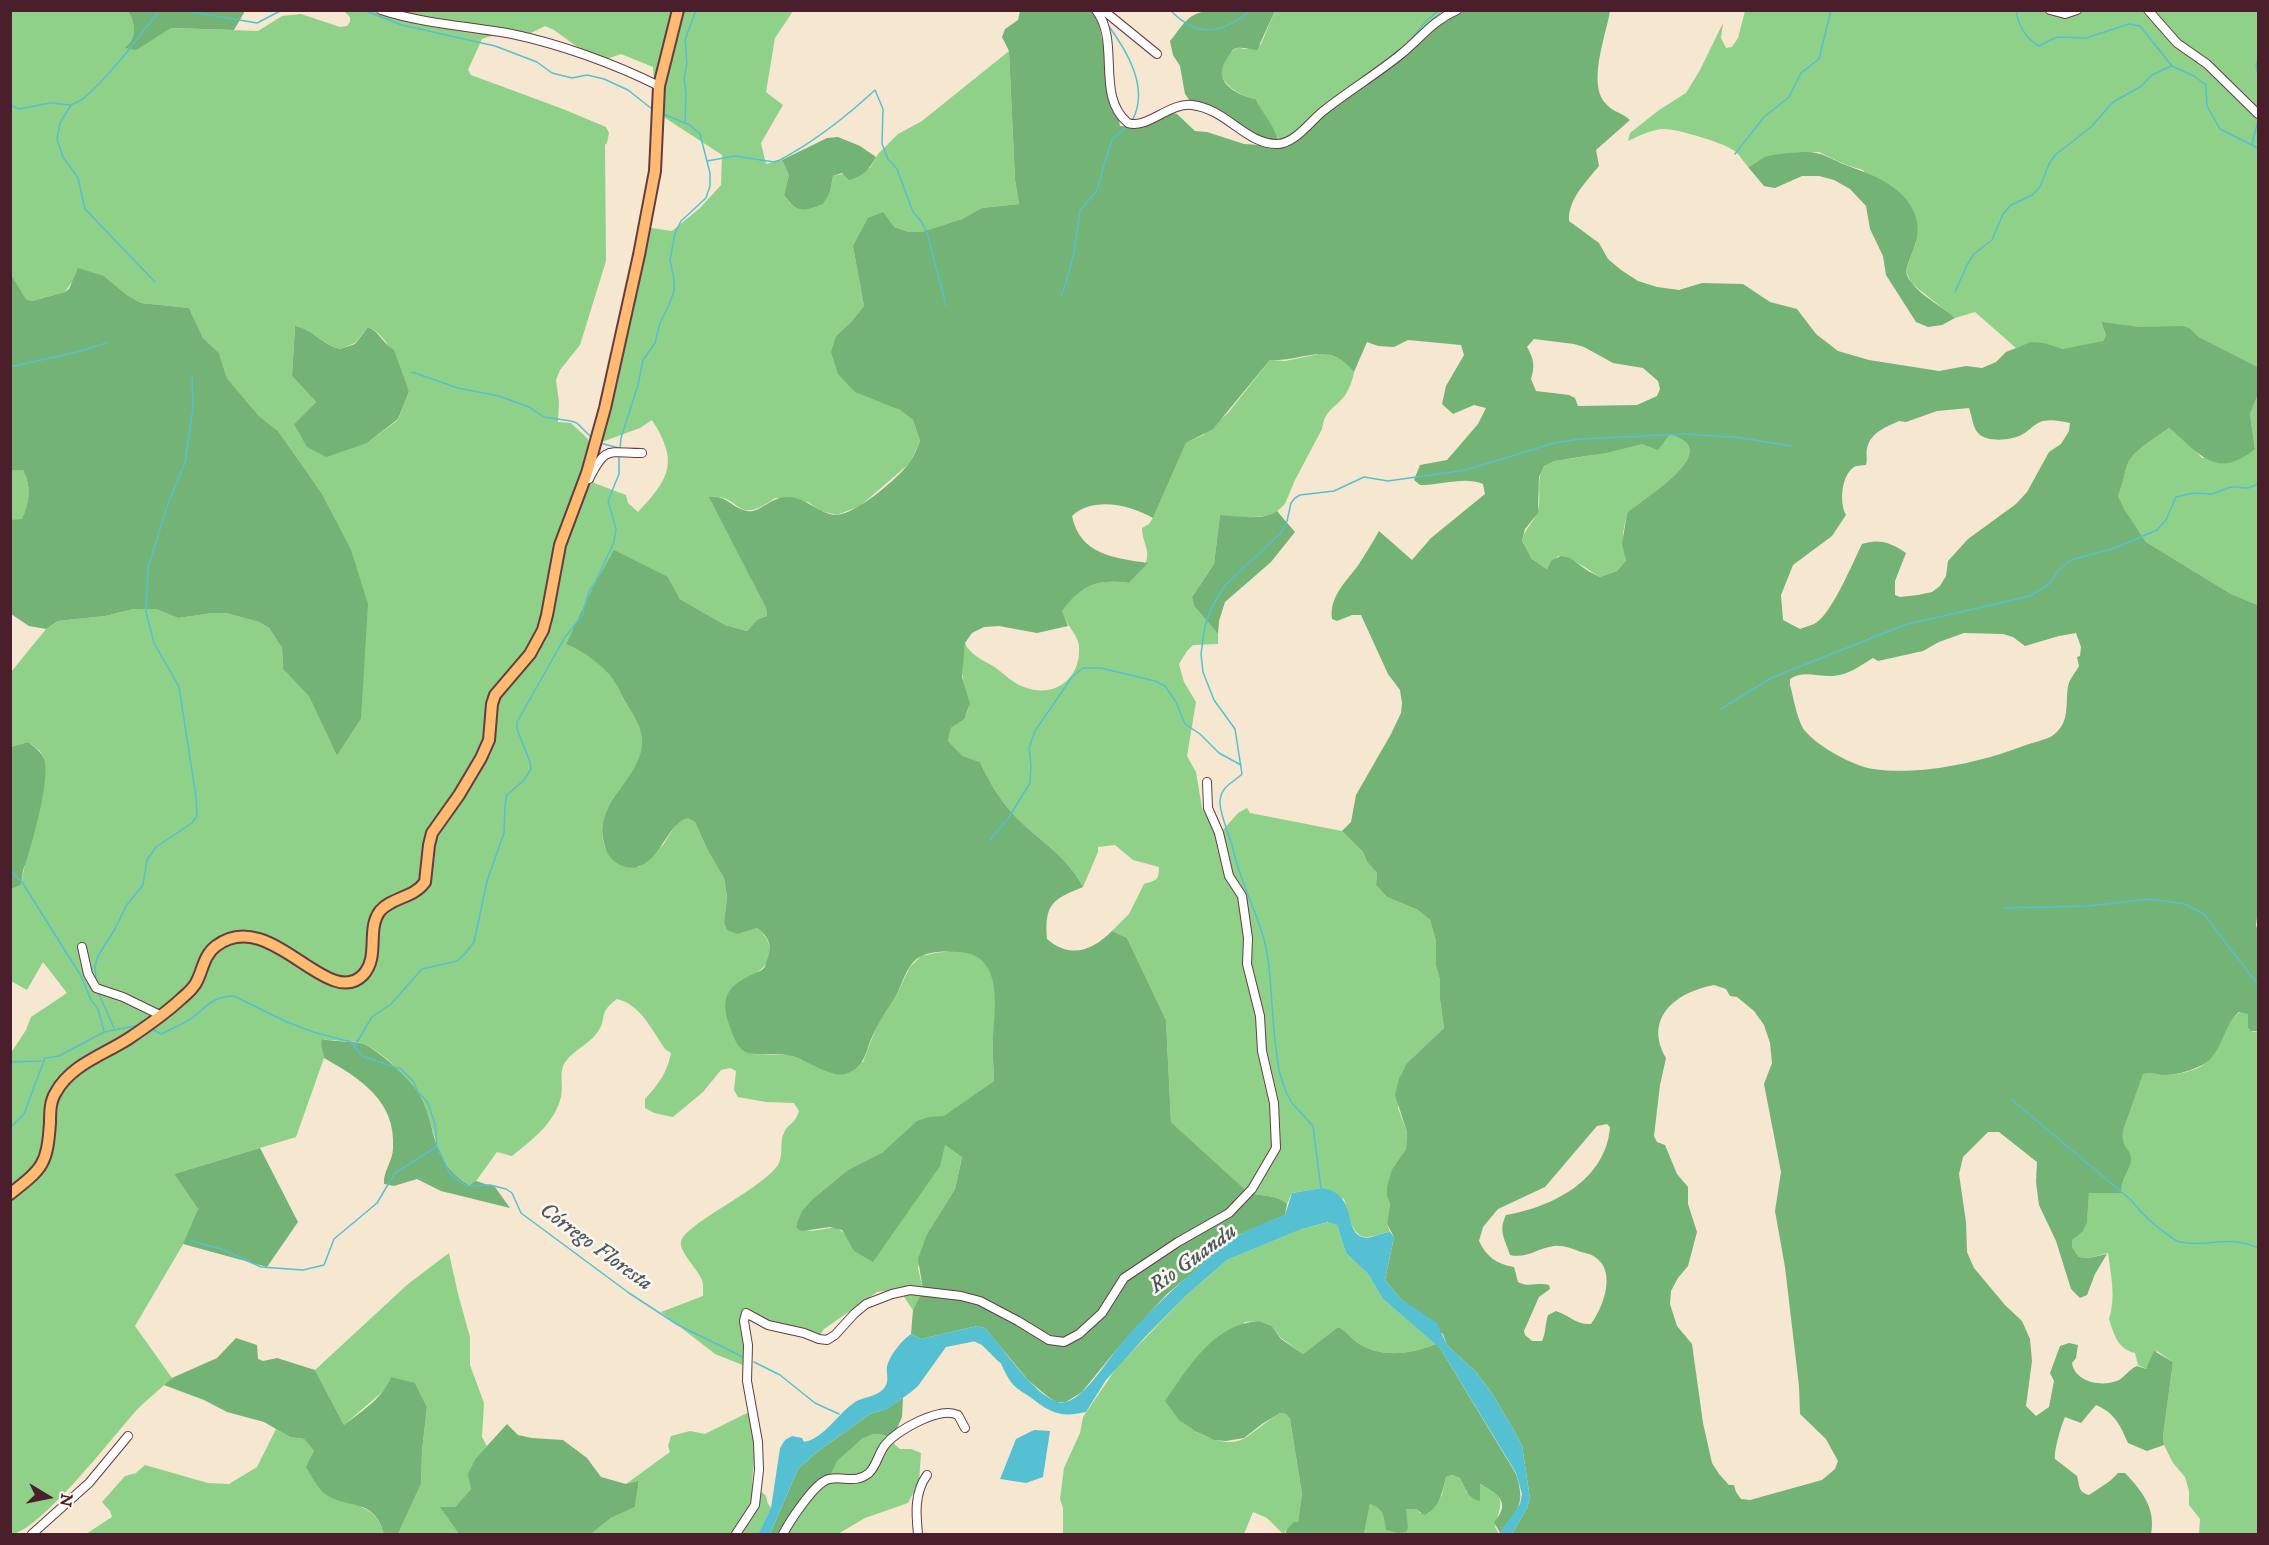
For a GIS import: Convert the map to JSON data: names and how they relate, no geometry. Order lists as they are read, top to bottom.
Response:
{
  "water": ["Córrego Floresta", "Rio Guandu"],
  "north": "right"
}
